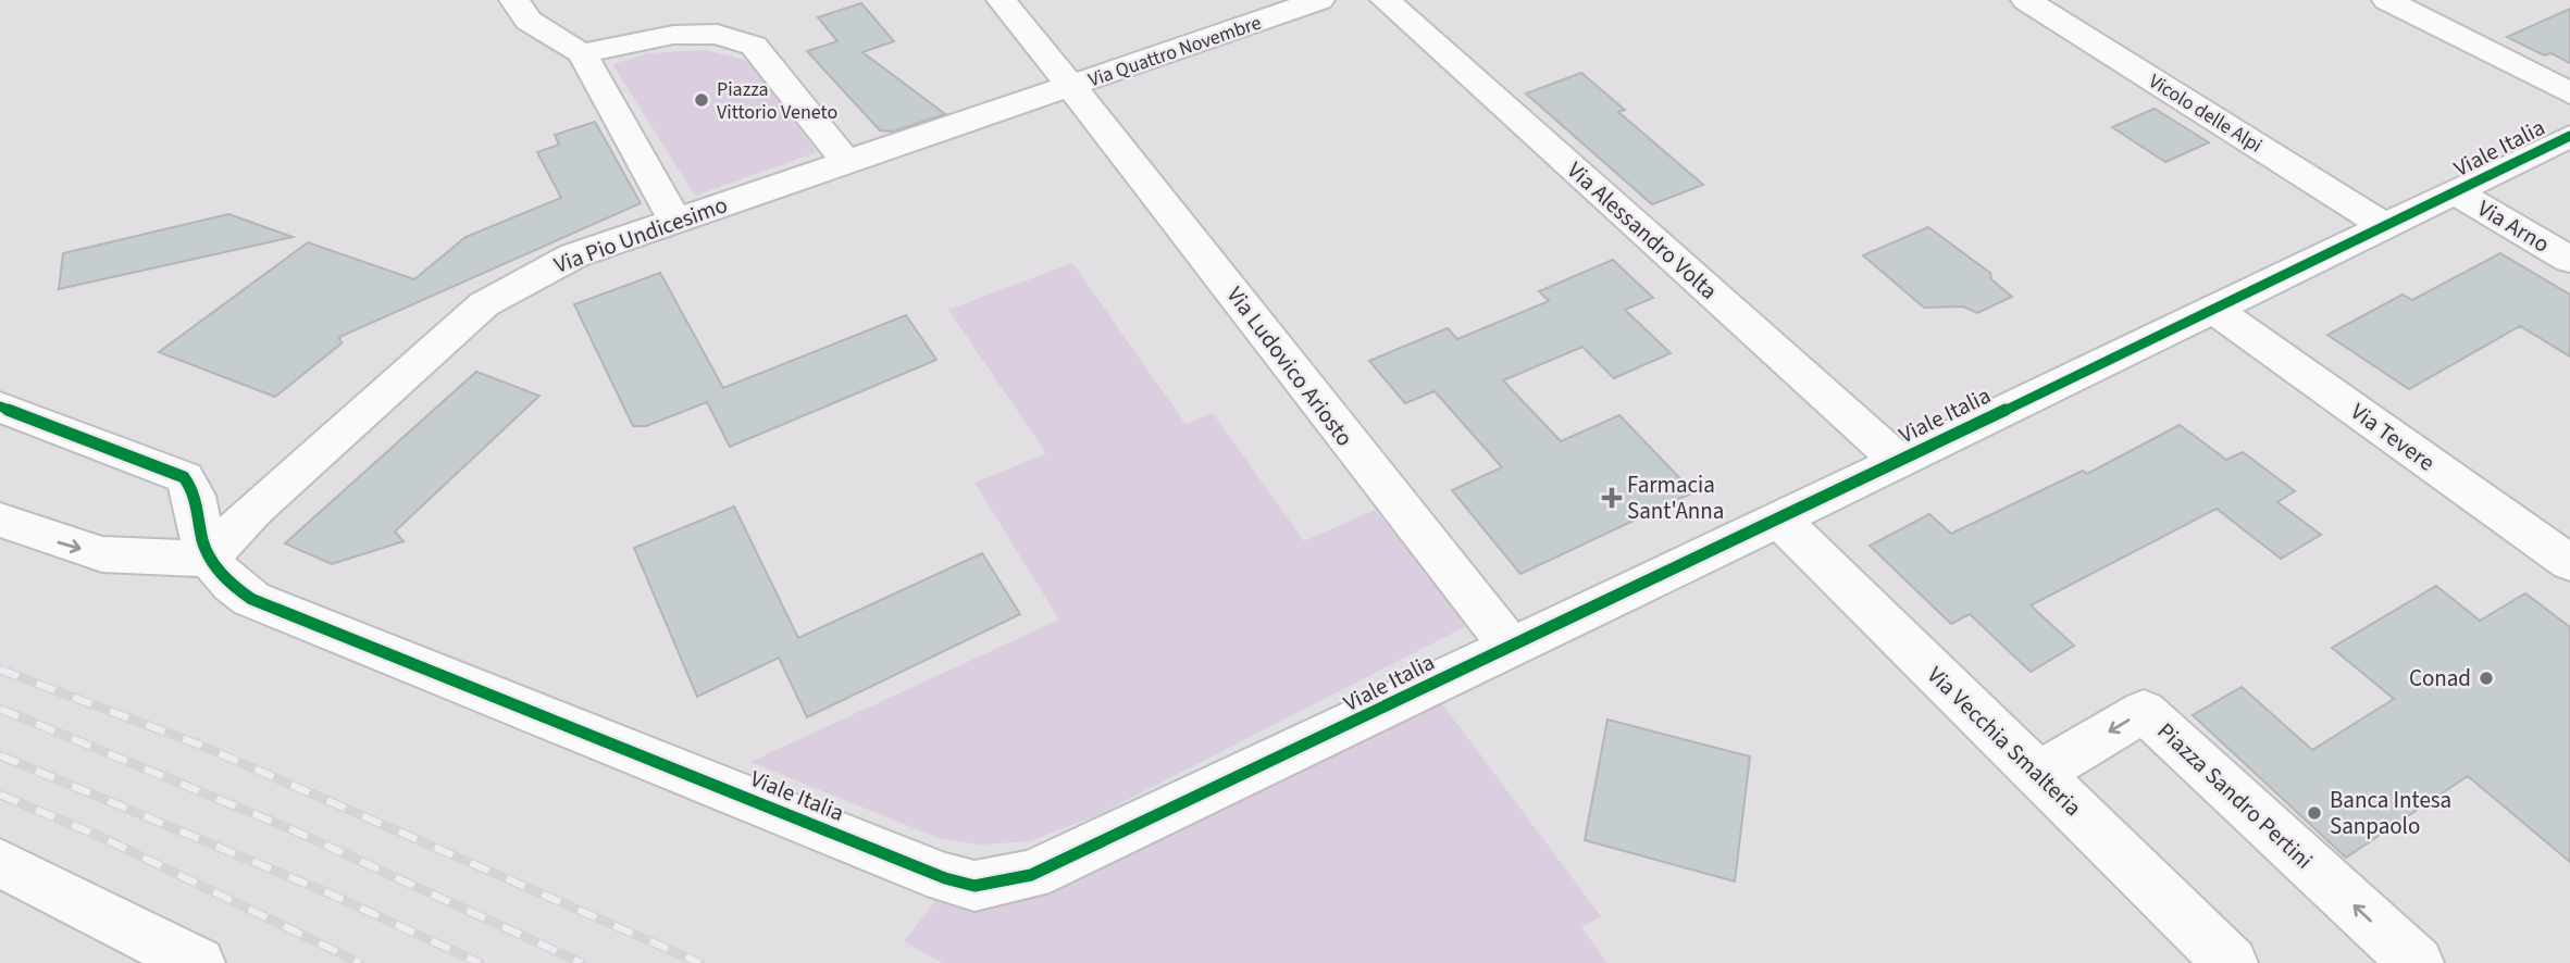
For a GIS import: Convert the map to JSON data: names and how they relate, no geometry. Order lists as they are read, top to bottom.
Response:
{
  "streets": {
    "street": [
      "Via Quattro Novembre",
      "Vicolo delle Alpi",
      "Viale Italia",
      "Via Arno",
      "Via Alessandro Volta",
      "Via Pio Undicesimo",
      "Via Ludovico Ariosto",
      "Via Tevere",
      "Via Vecchia Smalteria",
      "Piazza Sandro Pertini"
    ]
  },
  "crossings": [
    ["Via Quattro Novembre", "Via Pio Undicesimo"],
    ["Via Quattro Novembre", "Via Ludovico Ariosto"],
    ["Vicolo delle Alpi", "Viale Italia"],
    ["Viale Italia", "Via Arno"],
    ["Viale Italia", "Via Alessandro Volta"],
    ["Viale Italia", "Via Pio Undicesimo"],
    ["Viale Italia", "Via Ludovico Ariosto"],
    ["Viale Italia", "Via Tevere"],
    ["Viale Italia", "Via Vecchia Smalteria"],
    ["Via Pio Undicesimo", "Via Ludovico Ariosto"],
    ["Via Vecchia Smalteria", "Piazza Sandro Pertini"]
  ],
  "one_way": ["Piazza Sandro Pertini"],
  "places": {
    "other": ["Piazza Vittorio Veneto", "Conad", "Banca Intesa Sanpaolo"],
    "health": ["Farmacia Sant'Anna"]
  }
}
